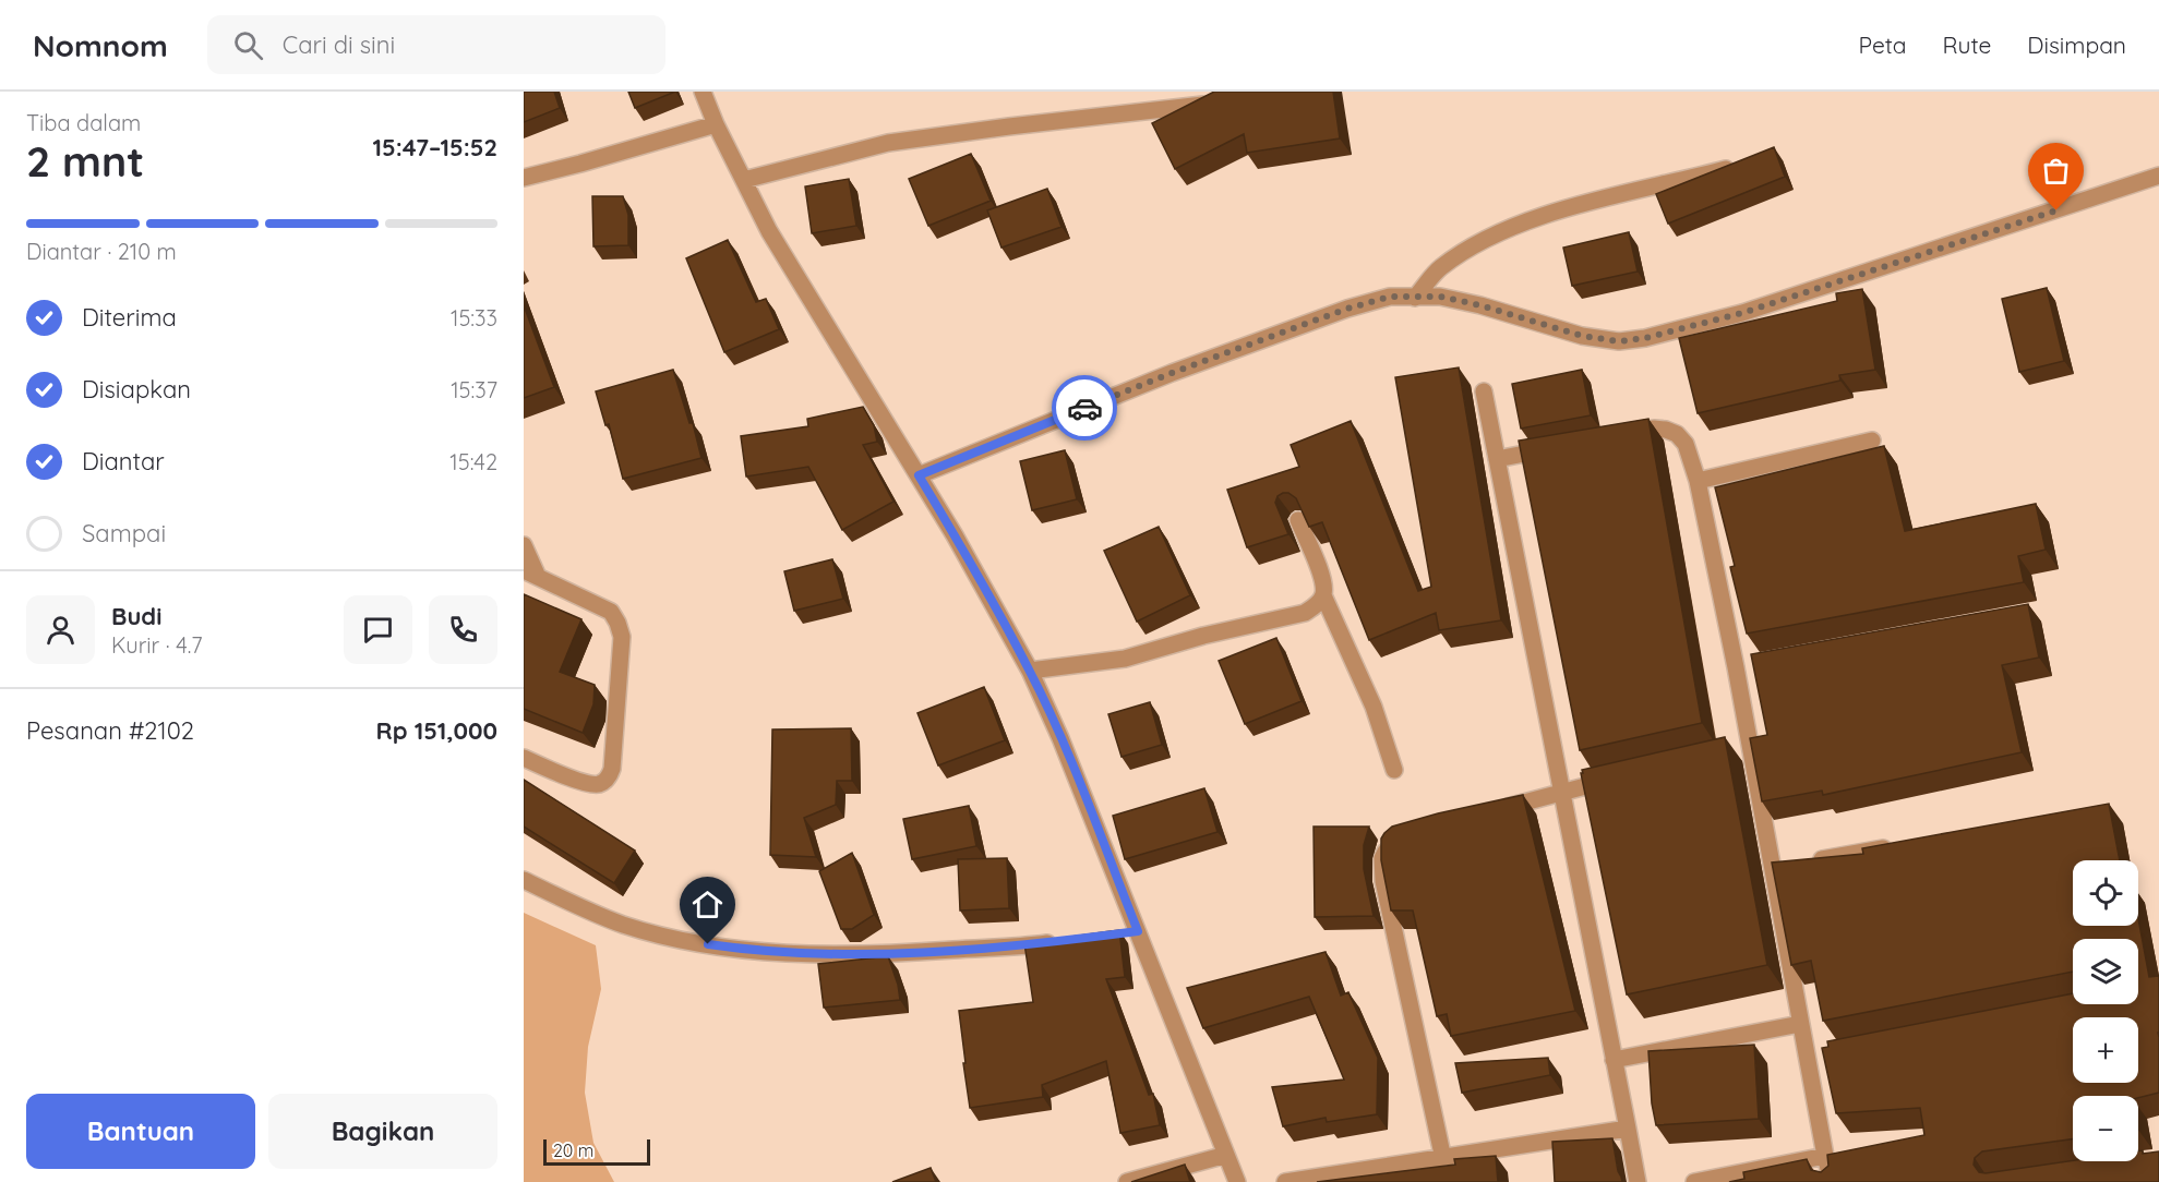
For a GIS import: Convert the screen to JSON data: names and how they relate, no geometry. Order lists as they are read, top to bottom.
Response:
{
  "scale_bar": "20 m",
  "page": {
    "header": "Nomnom",
    "search": "Cari di sini",
    "nav": ["Peta", "Rute", "Disimpan"],
    "heading": ["2 mnt", "Tiba dalam", "15:47–15:52"],
    "panel": [
      "Budi",
      "Kurir · 4.7",
      "Pesanan #2102",
      "Rp 151,000"
    ],
    "bar": "Diantar · 210 m",
    "list": [
      ["Diterima", "15:33"],
      ["Disiapkan", "15:37"],
      ["Diantar", "15:42"],
      "Sampai"
    ],
    "map_buttons": ["+", "−"],
    "buttons": ["Bantuan", "Bagikan"],
    "scale": "20 m"
  }
}
